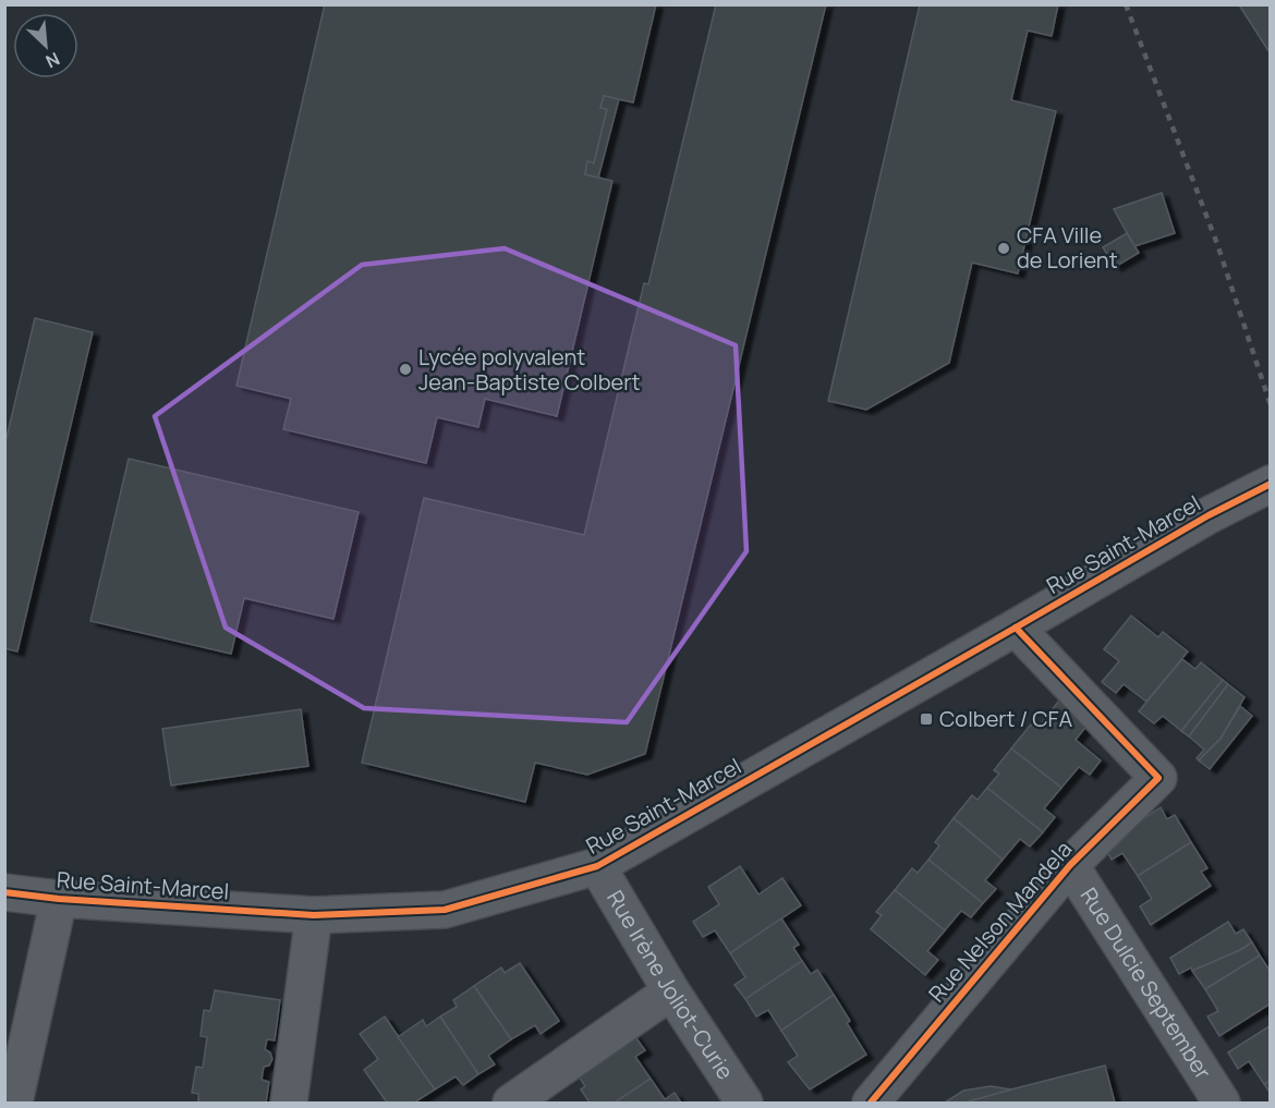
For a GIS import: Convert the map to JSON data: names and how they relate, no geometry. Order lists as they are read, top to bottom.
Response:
{
  "streets": {
    "street": [
      "Rue Saint-Marcel",
      "Rue Nelson Mandela",
      "Rue Dulcie September",
      "Rue Irène Joliot-Curie"
    ]
  },
  "crossings": [
    ["Rue Saint-Marcel", "Rue Nelson Mandela"],
    ["Rue Saint-Marcel", "Rue Irène Joliot-Curie"],
    ["Rue Nelson Mandela", "Rue Dulcie September"]
  ],
  "places": {
    "other": ["CFA Ville de Lorient", "Lycée polyvalent Jean-Baptiste Colbert"],
    "transit": ["Colbert / CFA"]
  },
  "north": "bottom right"
}
